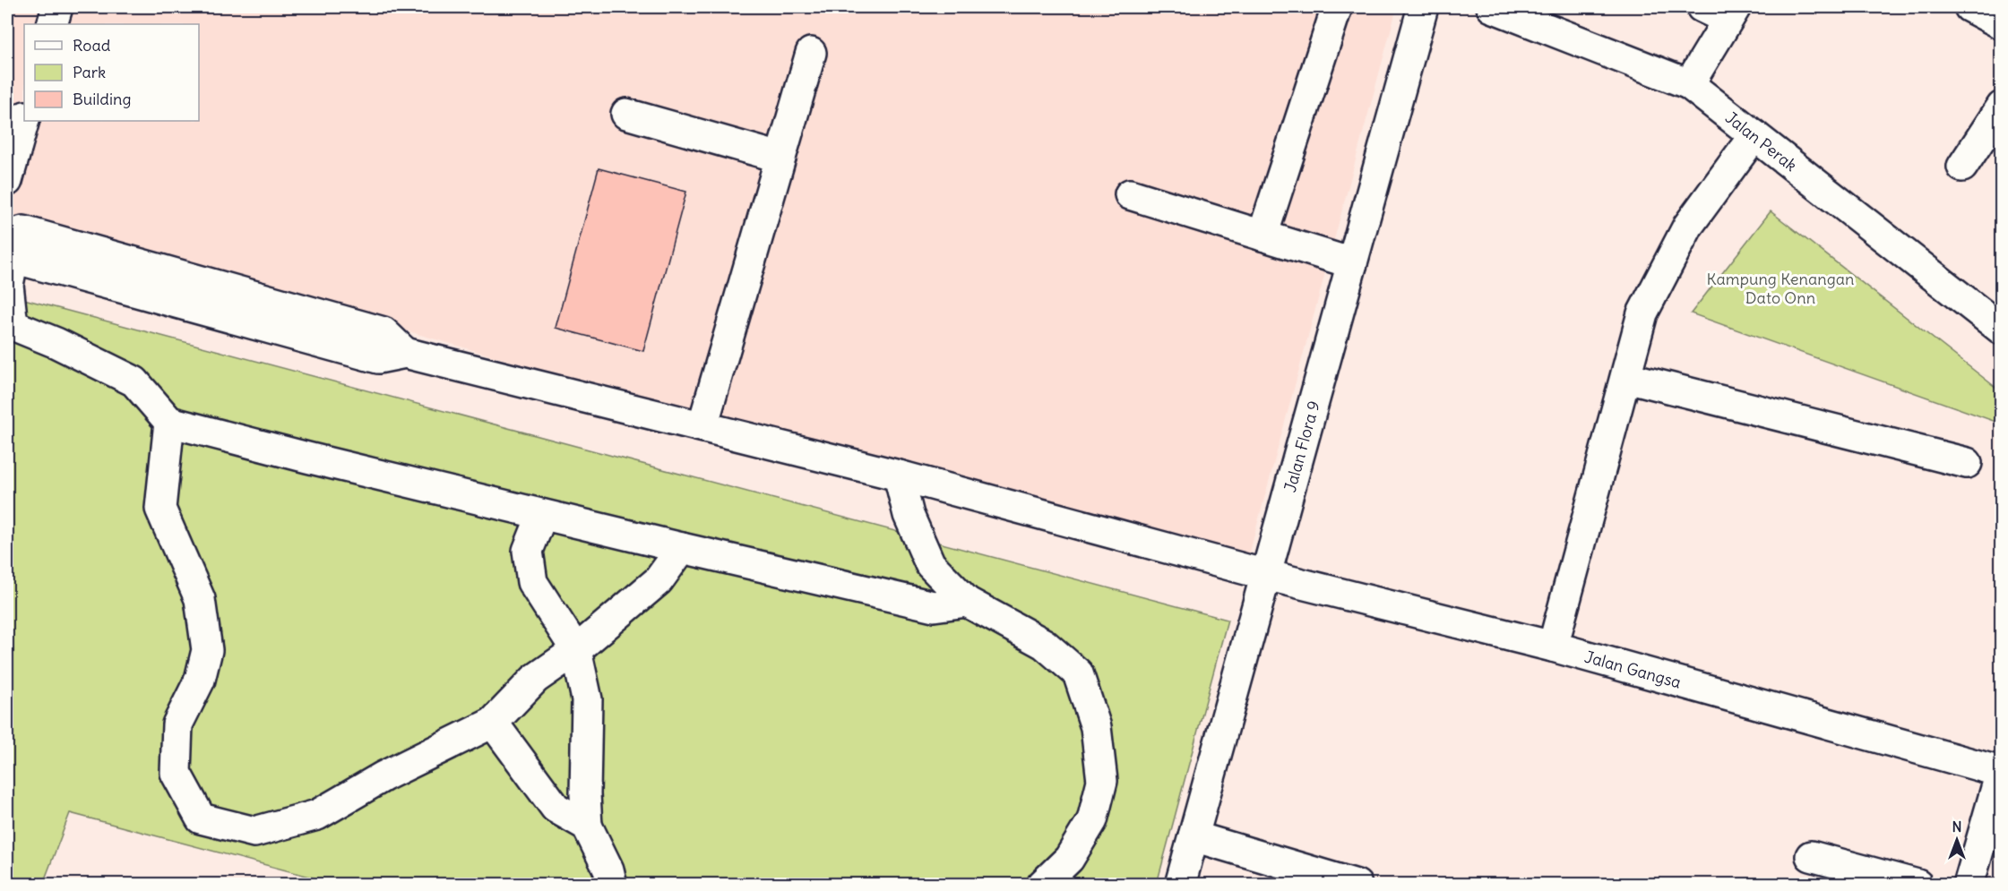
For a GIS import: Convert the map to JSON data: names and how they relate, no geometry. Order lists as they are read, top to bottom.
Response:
{
  "streets": {
    "street": ["Jalan Perak", "Jalan Flora 9", "Jalan Gangsa"]
  },
  "crossings": [
    ["Jalan Flora 9", "Jalan Gangsa"]
  ],
  "parks": ["Kampung Kenangan Dato Onn"],
  "legend": ["Road", "Park", "Building"],
  "north": "top"
}
